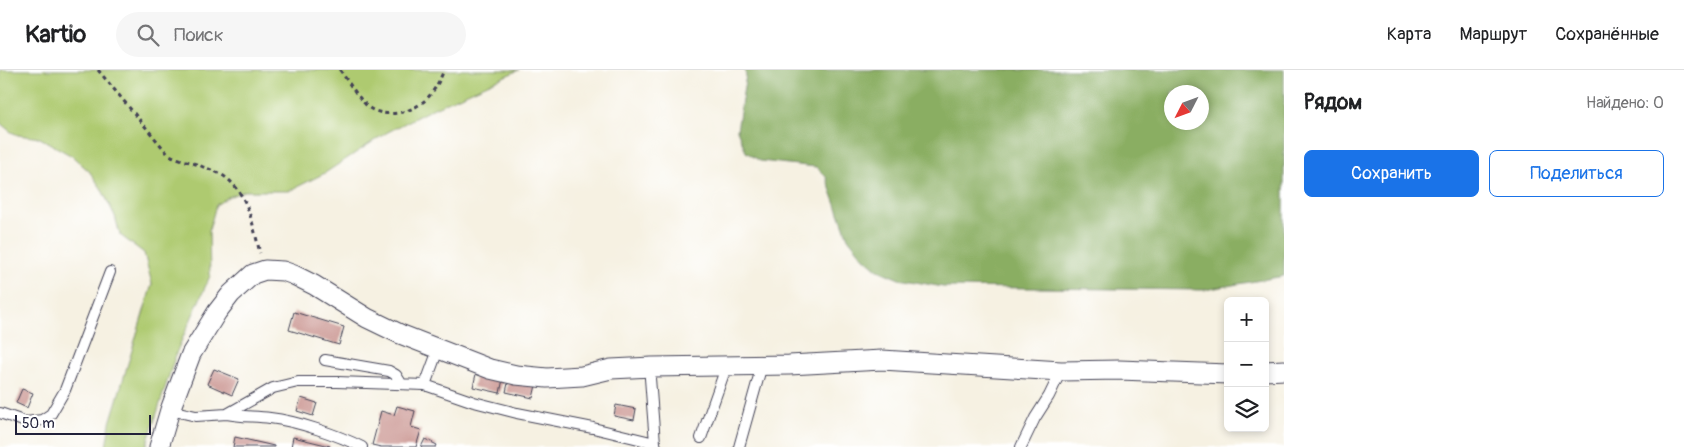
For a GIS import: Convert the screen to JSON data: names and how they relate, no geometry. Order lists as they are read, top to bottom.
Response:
{
  "scale_bar": "50 m",
  "north": "bottom left",
  "page": {
    "header": "Kartio",
    "search": "Поиск",
    "nav": ["Карта", "Маршрут", "Сохранённые"],
    "heading": ["Рядом", "Найдено: 0"],
    "buttons": ["Сохранить", "Поделиться"],
    "map_buttons": ["+", "−"],
    "scale": "50 m"
  }
}
